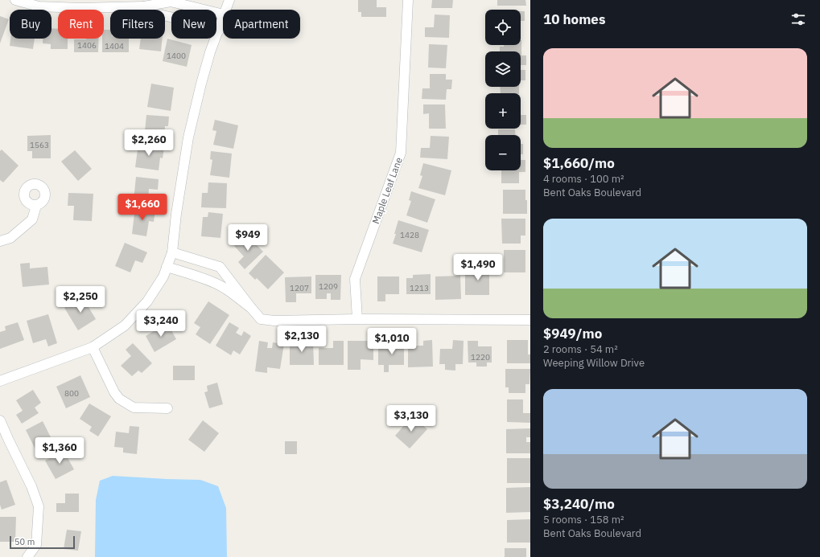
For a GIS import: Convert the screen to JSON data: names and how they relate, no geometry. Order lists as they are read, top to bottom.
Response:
{
  "streets": {
    "street": ["Maple Leaf Lane"]
  },
  "house_numbers": [
    "1406",
    "1404",
    "1400",
    "1563",
    "1428",
    "1209",
    "1207",
    "1213",
    "1220",
    "800"
  ],
  "scale_bar": "50 m",
  "page": {
    "heading": "10 homes",
    "map_buttons": ["+", "−"],
    "chip": [
      "Buy",
      "Rent",
      "Filters",
      "New",
      "Apartment"
    ],
    "list": [
      {
        "name": "$1,660/mo",
        "note": "4 rooms · 100 m² · Bent Oaks Boulevard"
      },
      {
        "name": "$949/mo",
        "note": "2 rooms · 54 m² · Weeping Willow Drive"
      },
      {
        "name": "$3,240/mo",
        "note": "5 rooms · 158 m² · Bent Oaks Boulevard"
      }
    ],
    "price": [
      "$2,260",
      "$1,660",
      "$949",
      "$1,490",
      "$2,250",
      "$3,240",
      "$2,130",
      "$1,010",
      "$3,130",
      "$1,360"
    ],
    "scale": "50 m"
  }
}
